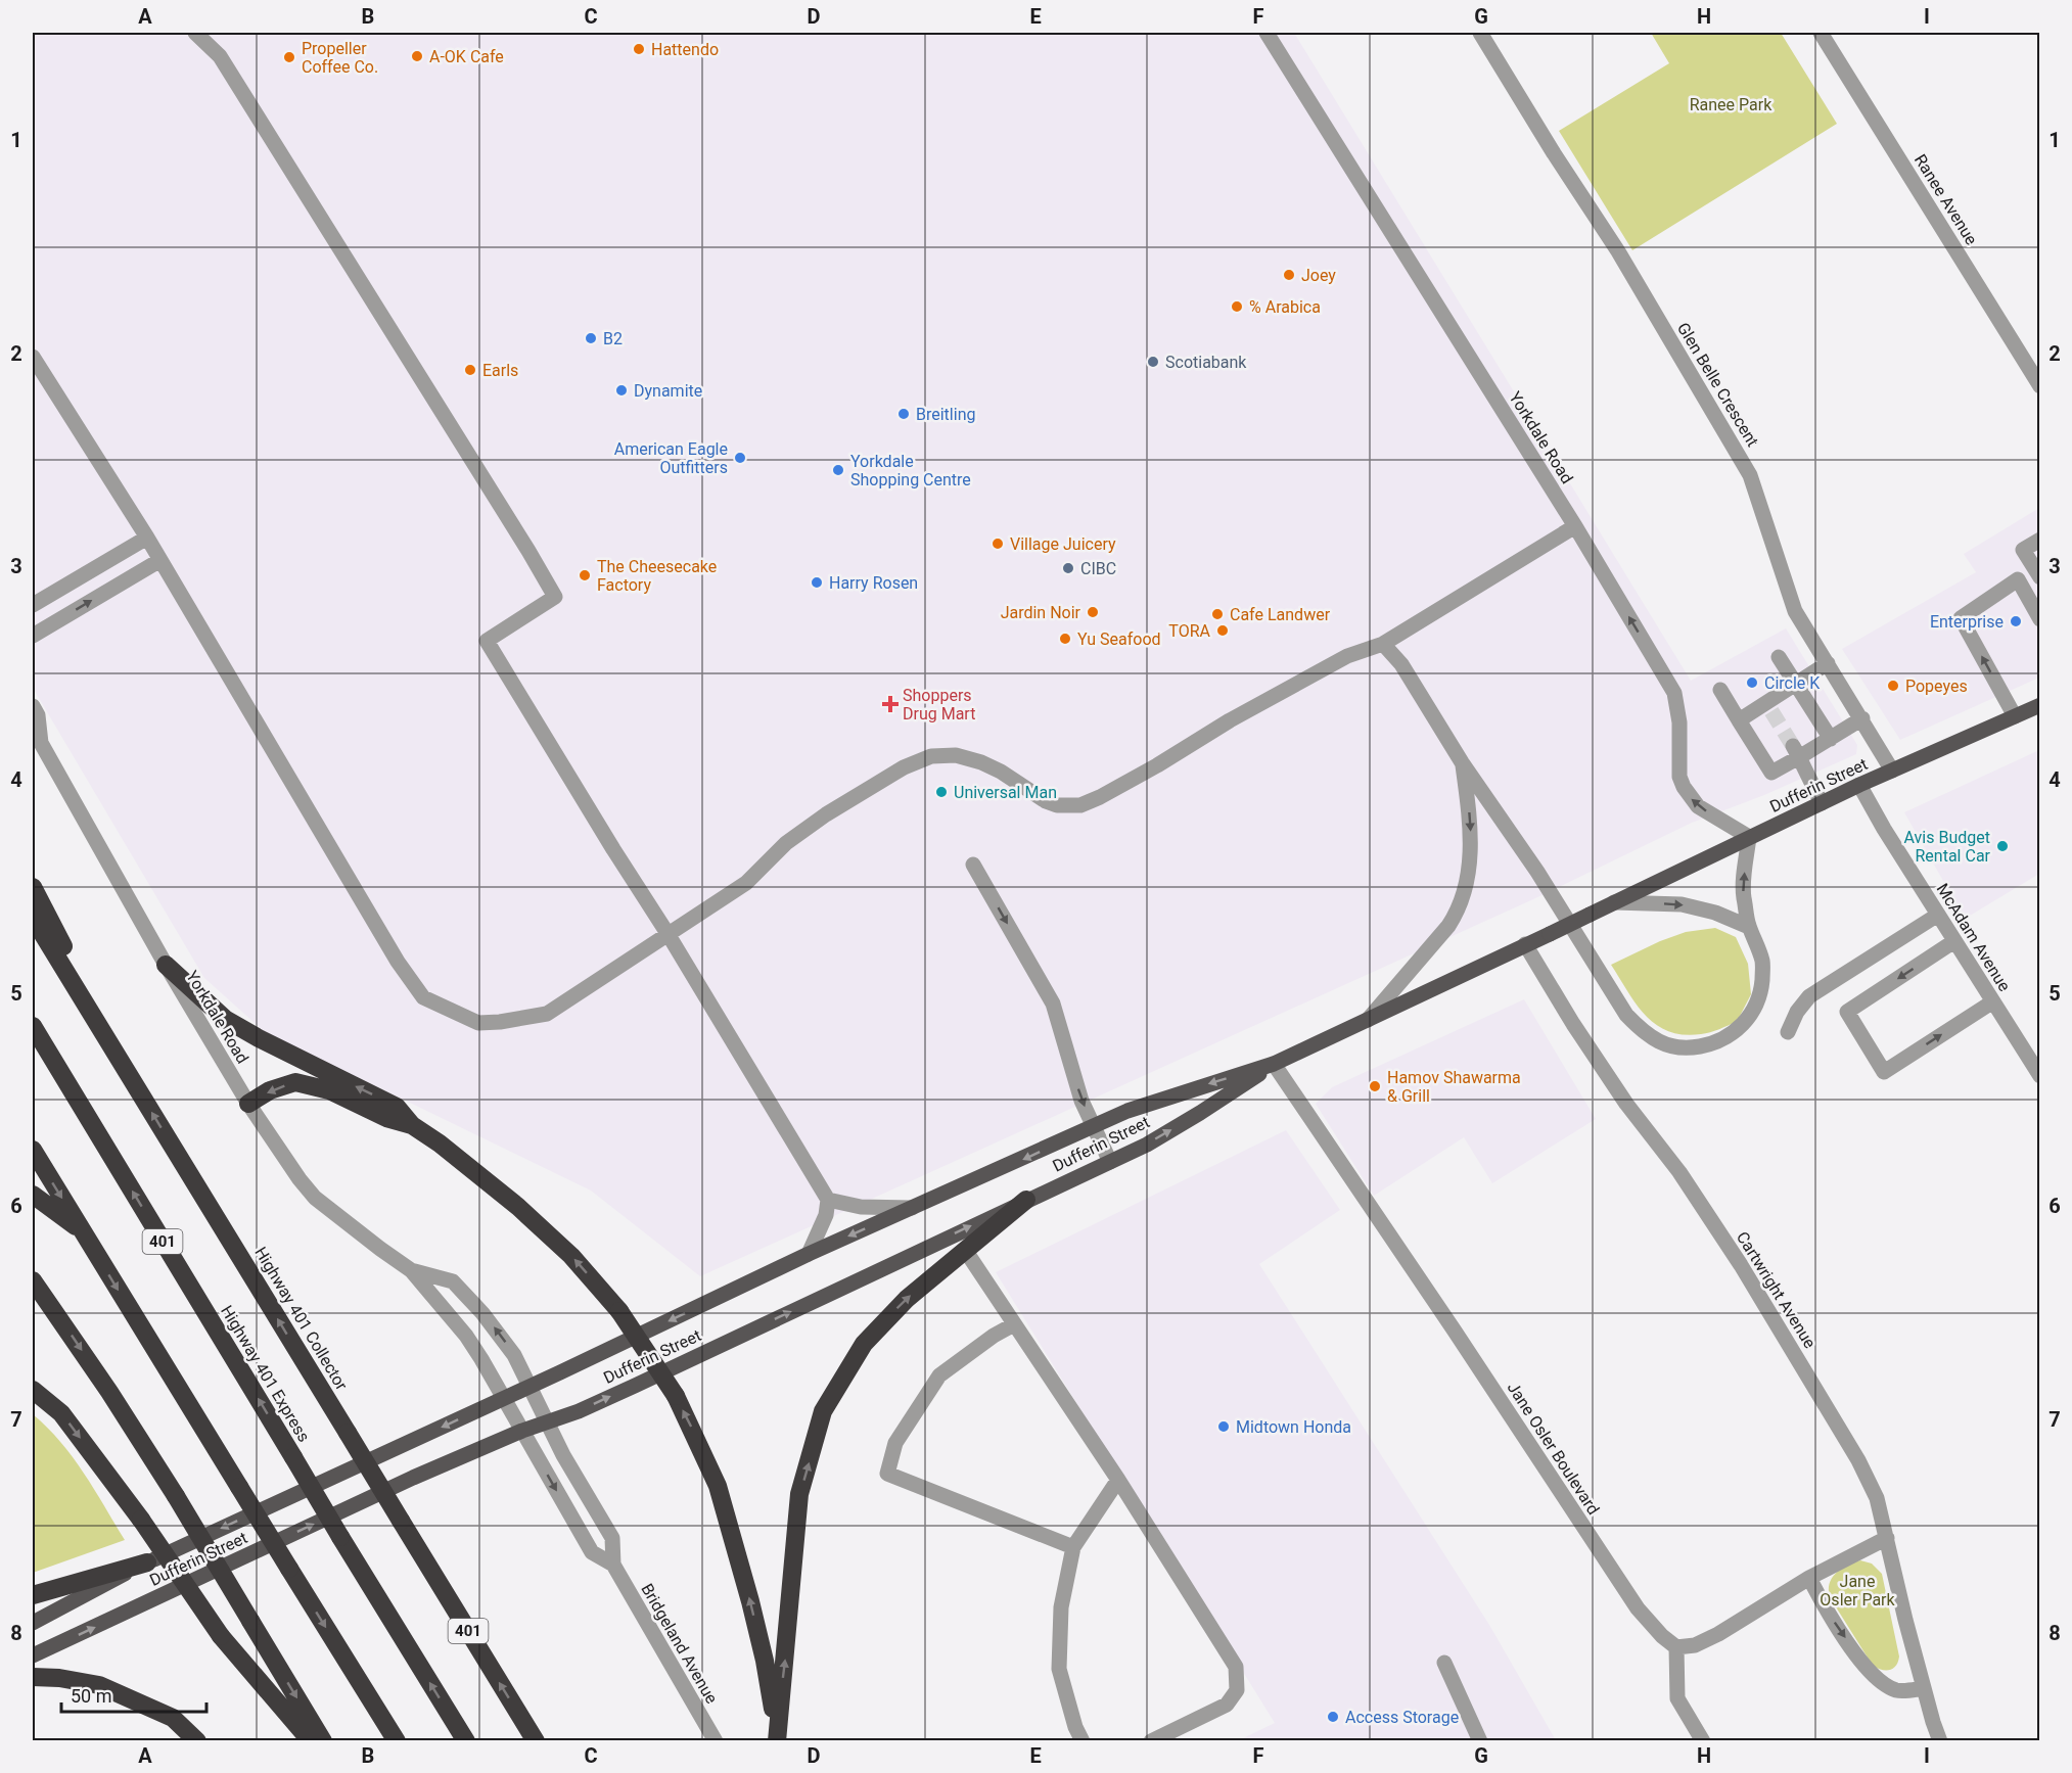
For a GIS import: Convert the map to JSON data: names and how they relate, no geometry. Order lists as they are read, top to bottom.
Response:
{
  "streets": {
    "highway": ["401", "Highway 401 Collector", "Highway 401 Express"],
    "main road": ["Dufferin Street"],
    "street": [
      "Ranee Avenue",
      "Glen Belle Crescent",
      "Yorkdale Road",
      "McAdam Avenue",
      "Cartwright Avenue",
      "Jane Osler Boulevard",
      "Bridgeland Avenue"
    ]
  },
  "crossings": [
    ["Glen Belle Crescent", "Dufferin Street"],
    ["Yorkdale Road", "Dufferin Street"],
    ["Yorkdale Road", "Bridgeland Avenue"],
    ["Dufferin Street", "McAdam Avenue"],
    ["Dufferin Street", "Cartwright Avenue"],
    ["Dufferin Street", "Jane Osler Boulevard"],
    ["Dufferin Street", "Bridgeland Avenue"]
  ],
  "parks": ["Ranee Park", "Jane Osler Park"],
  "places": {
    "other": [
      "Hattendo",
      "A-OK Cafe",
      "Propeller Coffee Co.",
      "Joey",
      "% Arabica",
      "B2",
      "Scotiabank",
      "Earls",
      "Dynamite",
      "Breitling",
      "American Eagle Outfitters",
      "Yorkdale Shopping Centre",
      "Village Juicery",
      "CIBC",
      "The Cheesecake Factory",
      "Harry Rosen",
      "Jardin Noir",
      "Cafe Landwer",
      "Enterprise",
      "TORA",
      "Yu Seafood",
      "Circle K",
      "Popeyes",
      "Universal Man",
      "Avis Budget Rental Car",
      "Hamov Shawarma & Grill",
      "Midtown Honda",
      "Access Storage"
    ],
    "health": ["Shoppers Drug Mart"]
  },
  "scale_bar": "50 m",
  "grid": {
    "columns": [
      "A",
      "B",
      "C",
      "D",
      "E",
      "F",
      "G",
      "H",
      "I"
    ],
    "rows": [
      "1",
      "2",
      "3",
      "4",
      "5",
      "6",
      "7",
      "8"
    ]
  }
}
